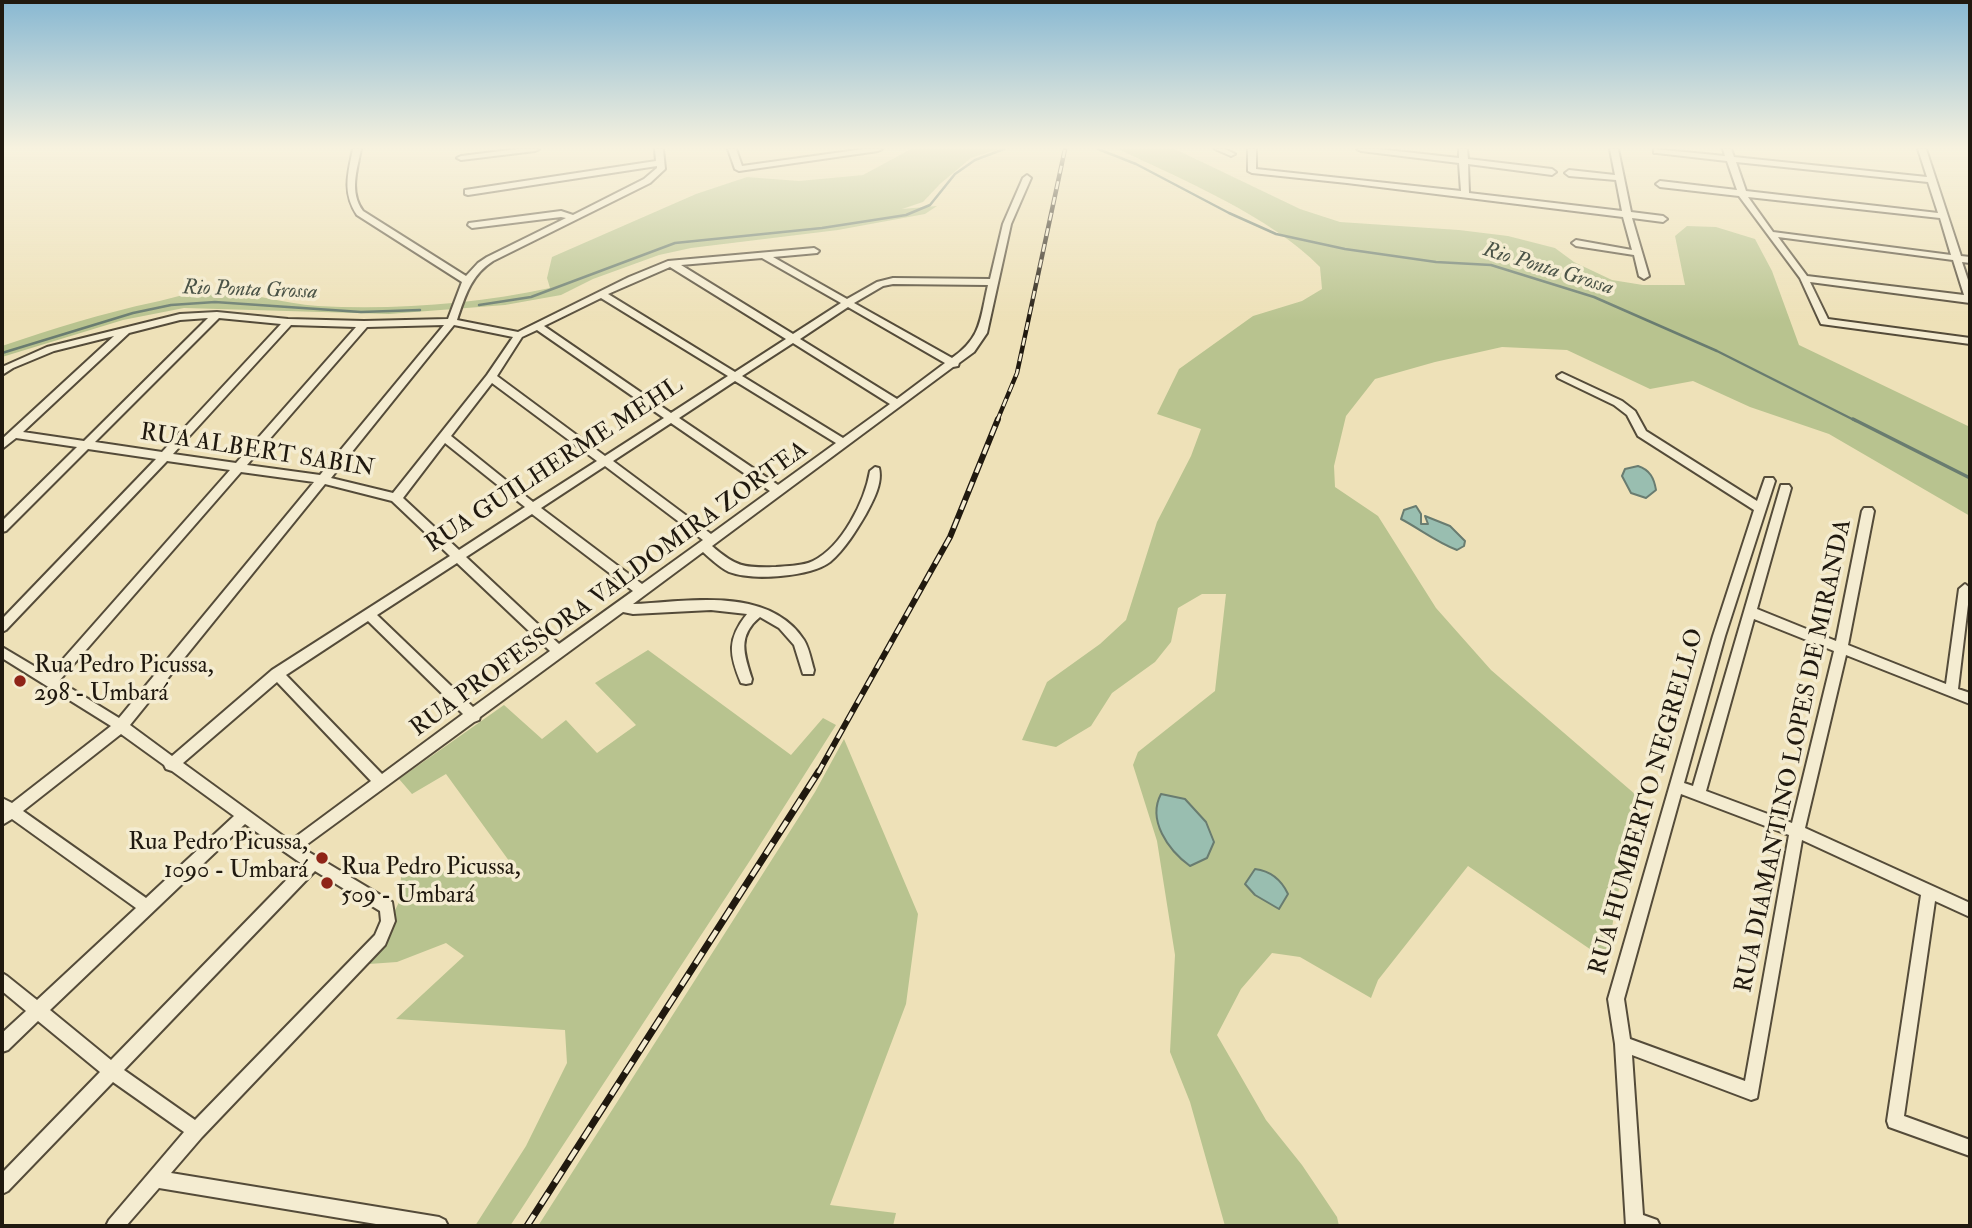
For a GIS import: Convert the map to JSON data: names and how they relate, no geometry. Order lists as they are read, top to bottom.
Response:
{
  "streets": {
    "street": [
      "RUA ALBERT SABIN",
      "RUA GUILHERME MEHL",
      "RUA PROFESSORA VALDOMIRA ZORTEA",
      "RUA DIAMANTINO LOPES DE MIRANDA",
      "RUA HUMBERTO NEGRELLO"
    ]
  },
  "crossings": [
    ["RUA ALBERT SABIN", "RUA GUILHERME MEHL"],
    ["RUA ALBERT SABIN", "RUA PROFESSORA VALDOMIRA ZORTEA"],
    ["RUA GUILHERME MEHL", "RUA PROFESSORA VALDOMIRA ZORTEA"],
    ["RUA DIAMANTINO LOPES DE MIRANDA", "RUA HUMBERTO NEGRELLO"]
  ],
  "water": ["Rio Ponta Grossa"],
  "places": ["Rua Pedro Picussa, 298 - Umbará", "Rua Pedro Picussa, 1090 - Umbará", "Rua Pedro Picussa, 509 - Umbará"]
}
